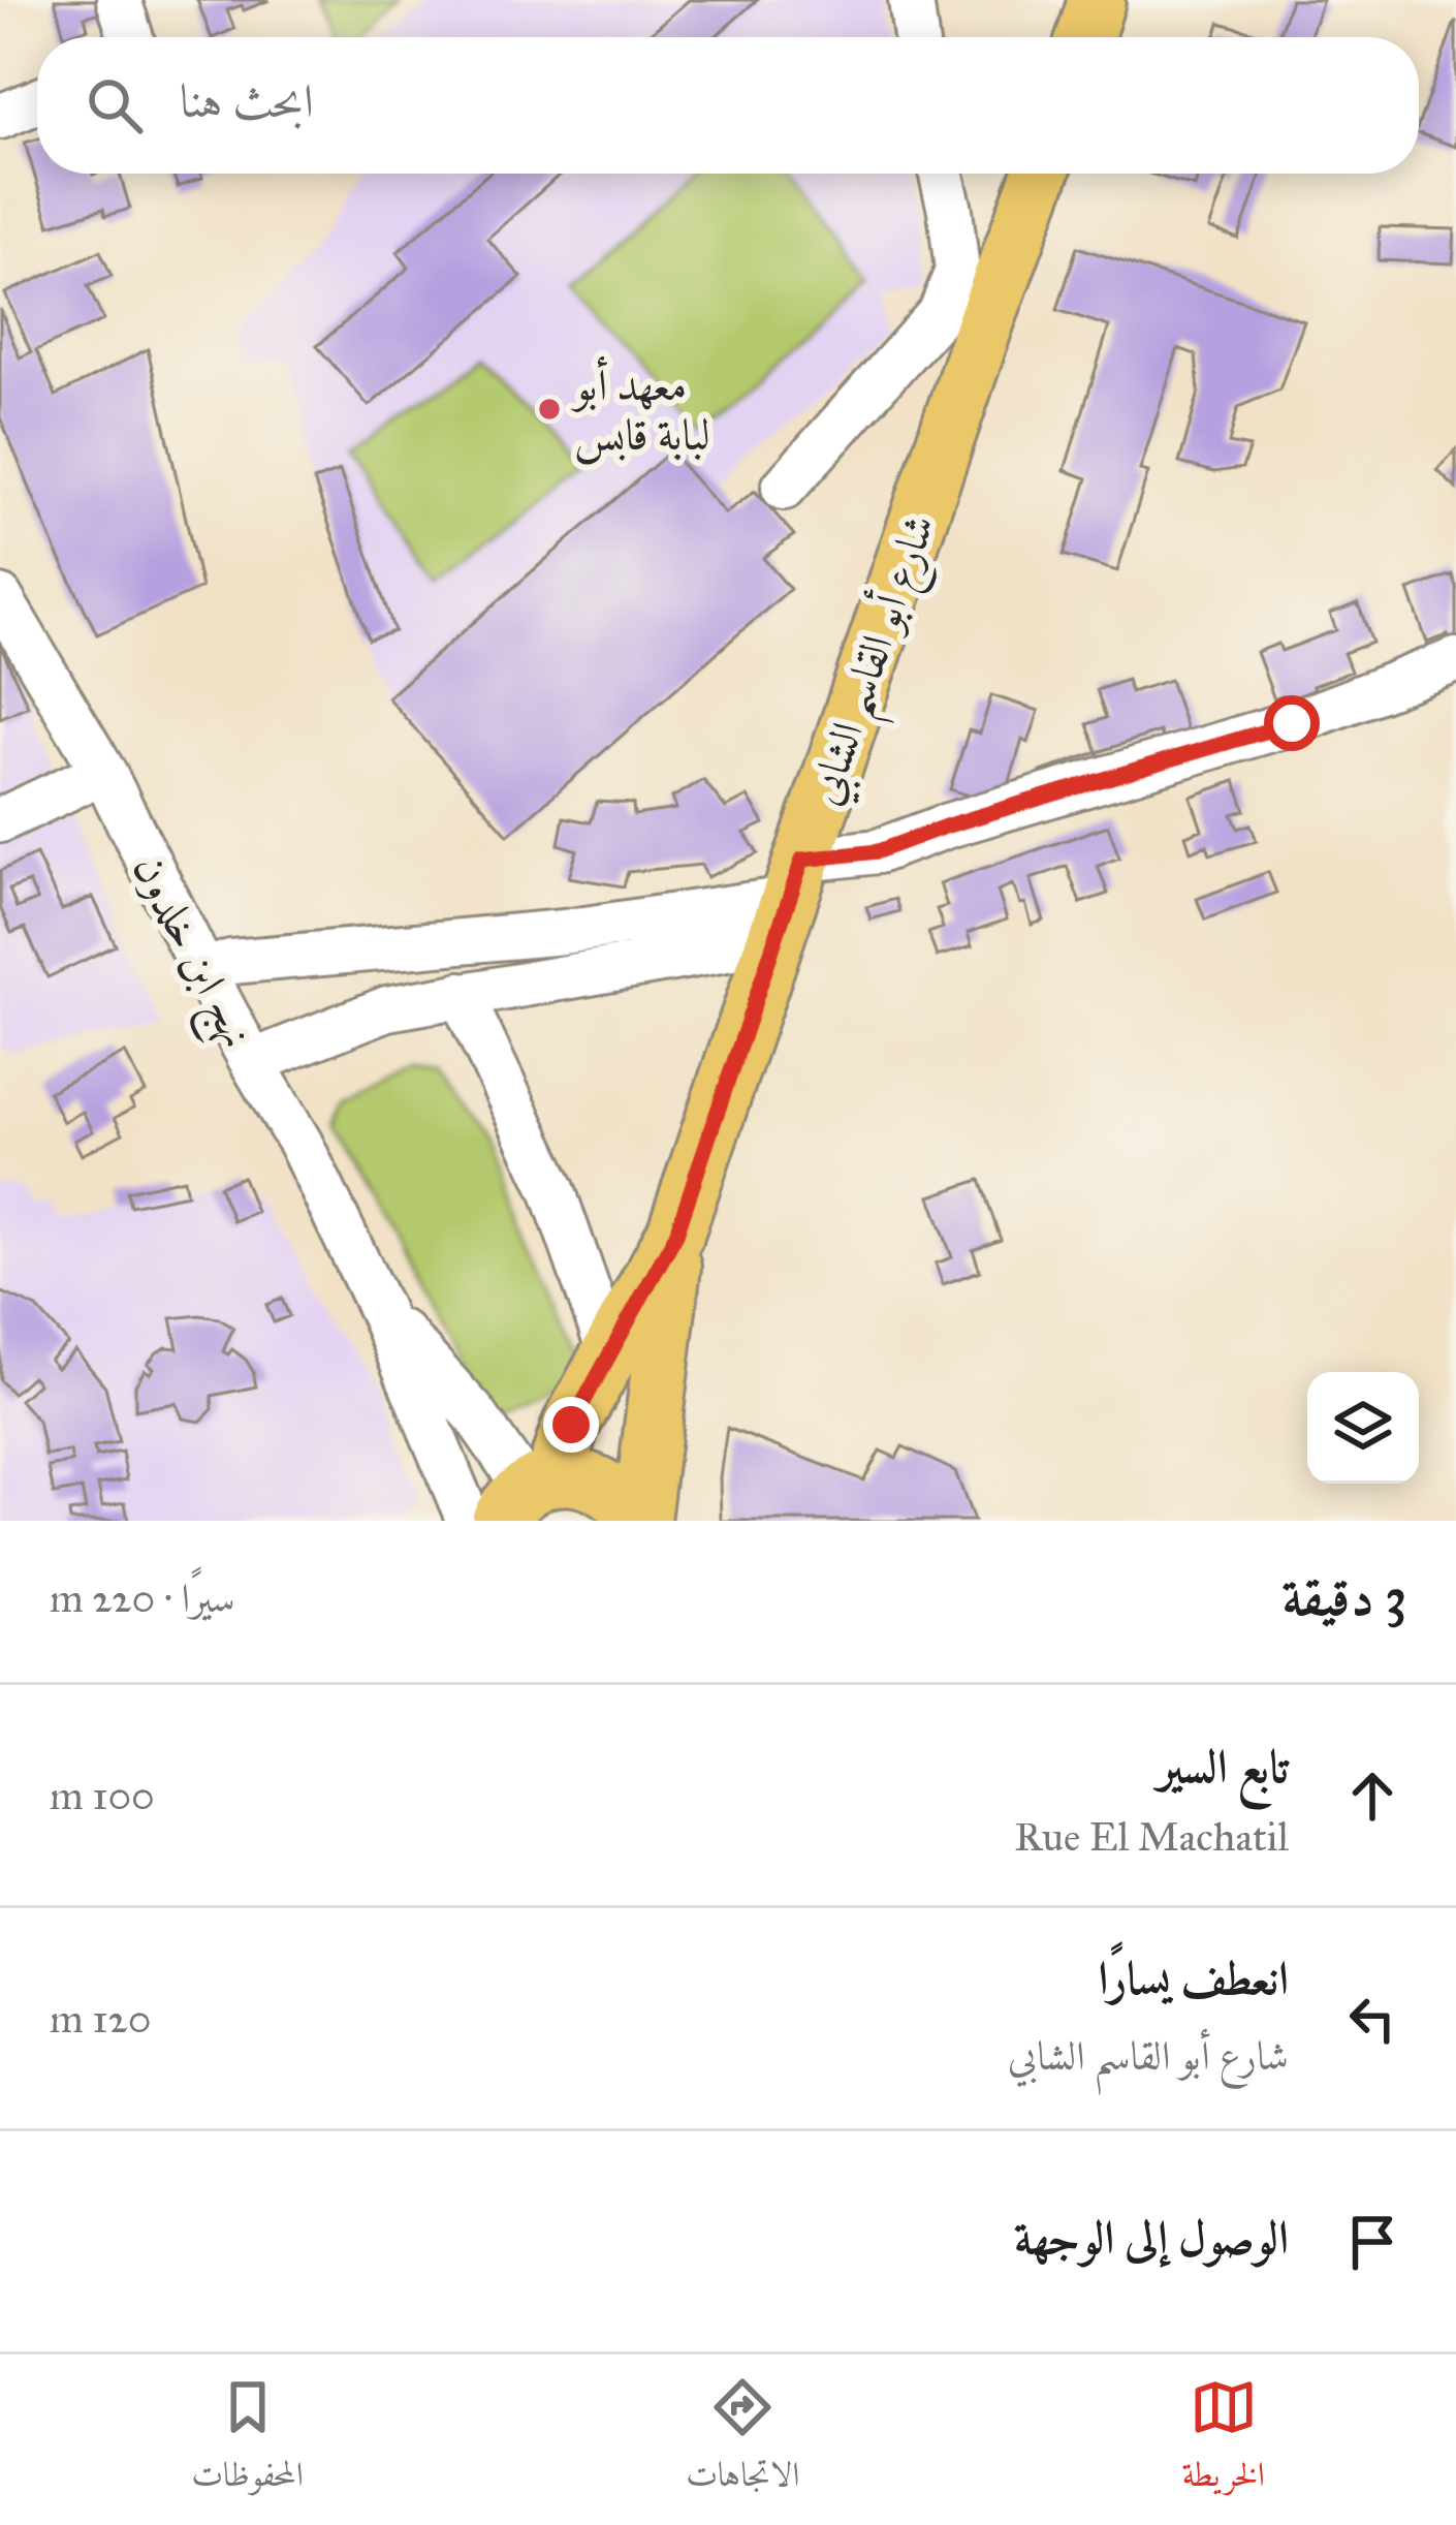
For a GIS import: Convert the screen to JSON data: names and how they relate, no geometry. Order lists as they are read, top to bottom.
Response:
{
  "streets": {
    "main road": ["شارع أبو القاسم الشابي"],
    "street": ["نهج ابن خلدون"]
  },
  "places": ["معهد أبو لبابة قابس"],
  "page": {
    "search": "ابحث هنا",
    "heading": ["3 دقيقة", "سيرًا · 220 m"],
    "list": [
      ["تابع السير", "Rue El Machatil", "100 m"],
      ["انعطف يسارًا", "شارع أبو القاسم الشابي", "120 m"],
      "الوصول إلى الوجهة"
    ],
    "nav": ["الخريطة", "الاتجاهات", "المحفوظات"]
  }
}
